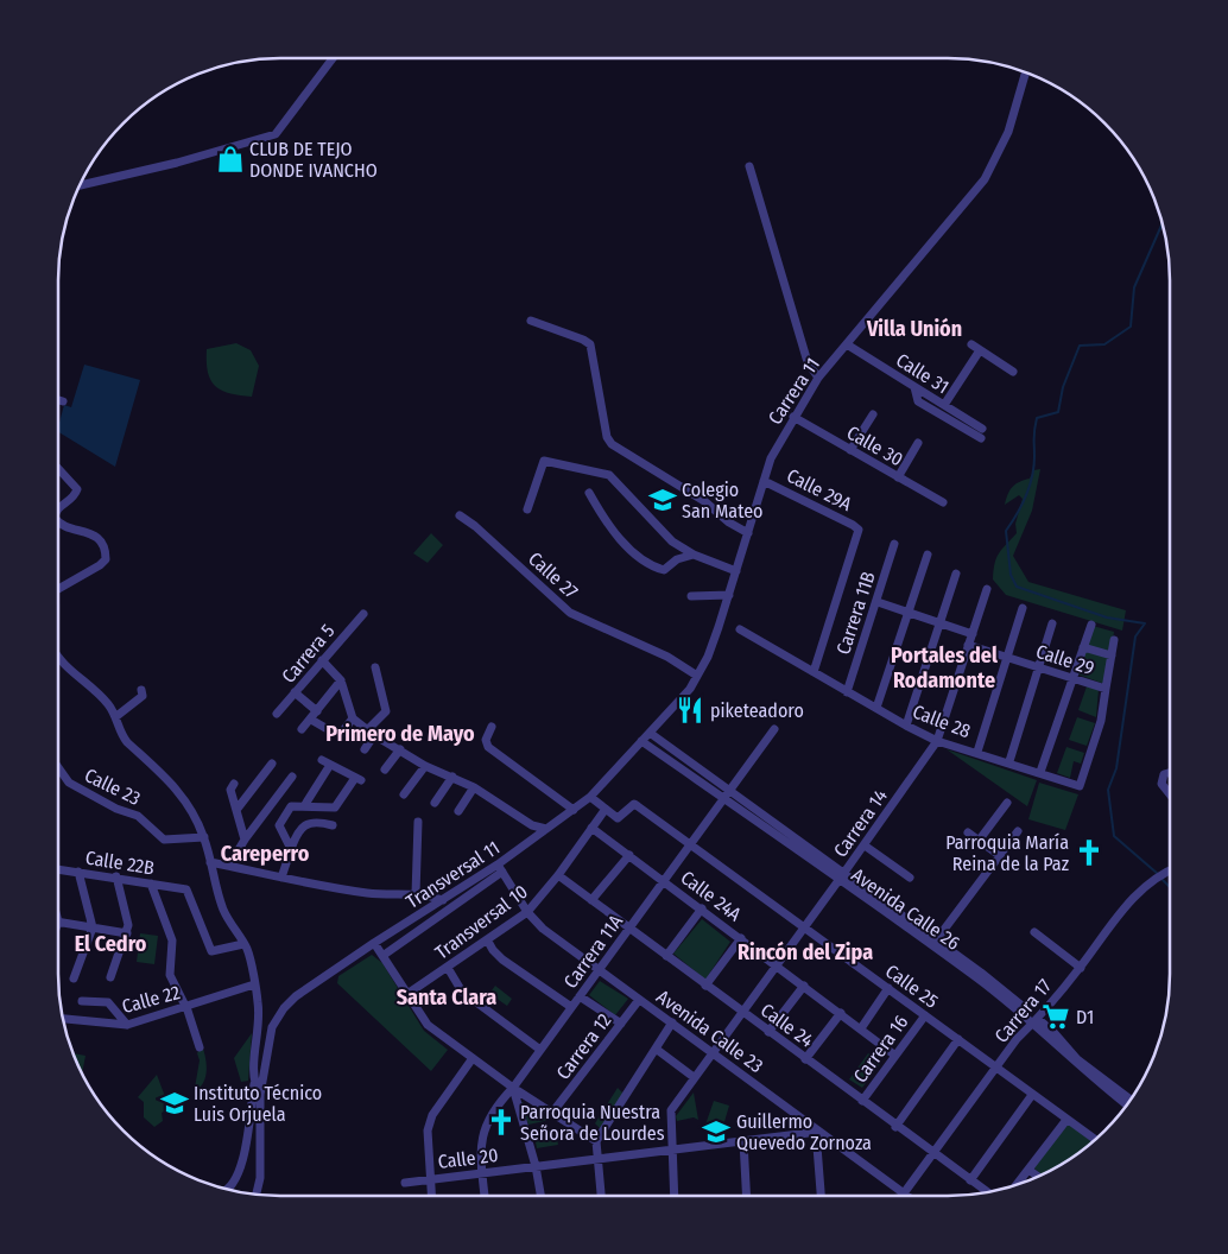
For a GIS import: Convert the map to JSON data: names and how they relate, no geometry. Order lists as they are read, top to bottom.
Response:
{
  "streets": {
    "street": [
      "Calle 31",
      "Carrera 11",
      "Calle 30",
      "Calle 29A",
      "Calle 27",
      "Carrera 11B",
      "Carrera 5",
      "Calle 29",
      "Calle 28",
      "Calle 23",
      "Carrera 14",
      "Calle 22B",
      "Transversal 11",
      "Calle 24A",
      "Avenida Calle 26",
      "Transversal 10",
      "Carrera 11A",
      "Calle 25",
      "Calle 22",
      "Carrera 17",
      "Calle 24",
      "Avenida Calle 23",
      "Carrera 12",
      "Carrera 16",
      "Calle 20"
    ]
  },
  "crossings": [
    ["Calle 31", "Carrera 11"],
    ["Carrera 11", "Calle 30"],
    ["Carrera 11", "Calle 29A"],
    ["Carrera 11", "Calle 27"],
    ["Carrera 11", "Transversal 11"],
    ["Carrera 11", "Avenida Calle 26"],
    ["Calle 29A", "Calle 28"],
    ["Carrera 11B", "Calle 28"],
    ["Calle 29", "Calle 28"],
    ["Calle 29", "Carrera 14"],
    ["Calle 28", "Carrera 14"],
    ["Carrera 14", "Calle 24A"],
    ["Carrera 14", "Avenida Calle 26"],
    ["Carrera 14", "Calle 25"],
    ["Carrera 14", "Calle 24"],
    ["Carrera 14", "Avenida Calle 23"],
    ["Carrera 14", "Calle 20"],
    ["Transversal 11", "Avenida Calle 23"],
    ["Calle 24A", "Transversal 10"],
    ["Calle 24A", "Carrera 11A"],
    ["Calle 24A", "Carrera 16"],
    ["Avenida Calle 26", "Carrera 11A"],
    ["Avenida Calle 26", "Carrera 17"],
    ["Transversal 10", "Calle 25"],
    ["Transversal 10", "Calle 24"],
    ["Transversal 10", "Avenida Calle 23"],
    ["Carrera 11A", "Calle 25"],
    ["Carrera 11A", "Calle 24"],
    ["Carrera 11A", "Avenida Calle 23"],
    ["Carrera 11A", "Calle 20"],
    ["Calle 25", "Carrera 17"],
    ["Calle 25", "Carrera 16"],
    ["Carrera 17", "Calle 24"],
    ["Calle 24", "Carrera 16"],
    ["Avenida Calle 23", "Carrera 12"],
    ["Avenida Calle 23", "Calle 20"]
  ],
  "districts": [
    "Villa Unión",
    "Portales del Rodamonte",
    "Primero de Mayo",
    "Careperro",
    "El Cedro",
    "Rincón del Zipa",
    "Santa Clara"
  ],
  "places": {
    "shop": ["CLUB DE TEJO DONDE IVANCHO"],
    "school or university": ["Colegio San Mateo", "Instituto Técnico Luis Orjuela", "Guillermo Quevedo Zornoza"],
    "restaurant": ["piketeadoro"],
    "church": ["Parroquia María Reina de la Paz", "Parroquia Nuestra Señora de Lourdes"],
    "supermarket": ["D1"]
  }
}
